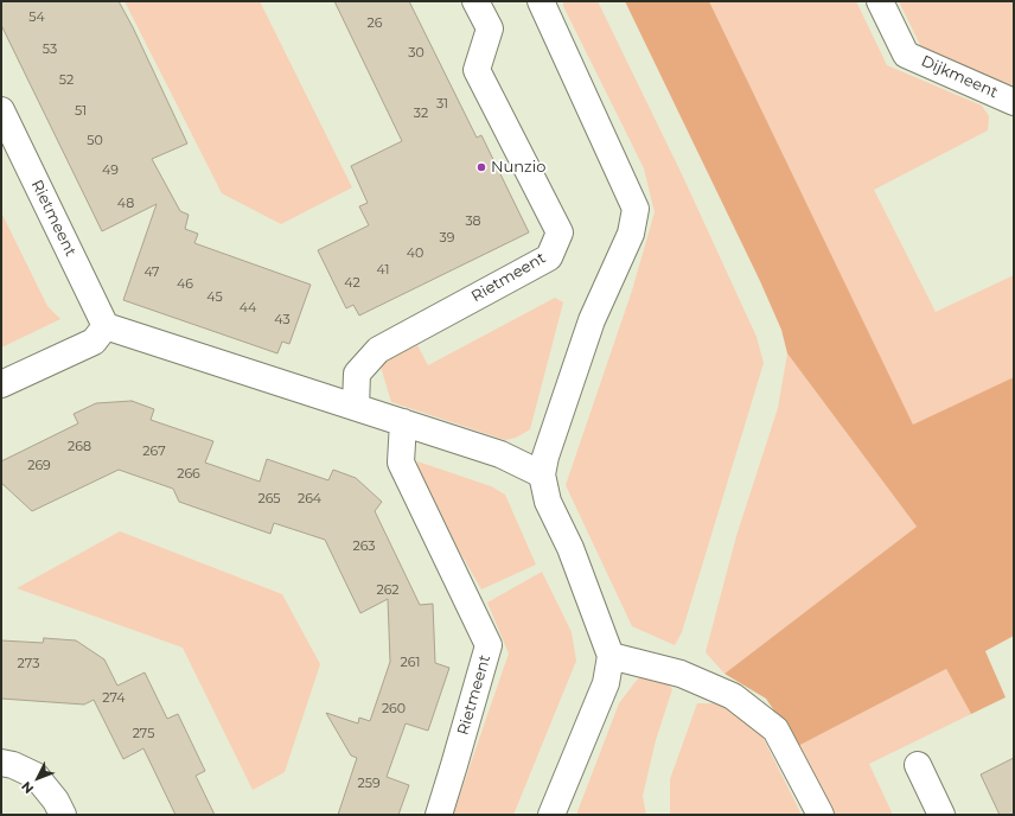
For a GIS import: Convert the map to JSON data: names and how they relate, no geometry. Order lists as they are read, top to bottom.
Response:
{
  "streets": {
    "street": ["Dijkmeent", "Rietmeent"]
  },
  "places": ["Nunzio"],
  "house_numbers": [
    "54",
    "26",
    "53",
    "30",
    "52",
    "31",
    "51",
    "32",
    "50",
    "49",
    "48",
    "38",
    "39",
    "40",
    "41",
    "47",
    "42",
    "46",
    "45",
    "44",
    "43",
    "268",
    "267",
    "269",
    "266",
    "265",
    "264",
    "263",
    "262",
    "261",
    "273",
    "274",
    "260",
    "275",
    "259"
  ],
  "north": "bottom left"
}
